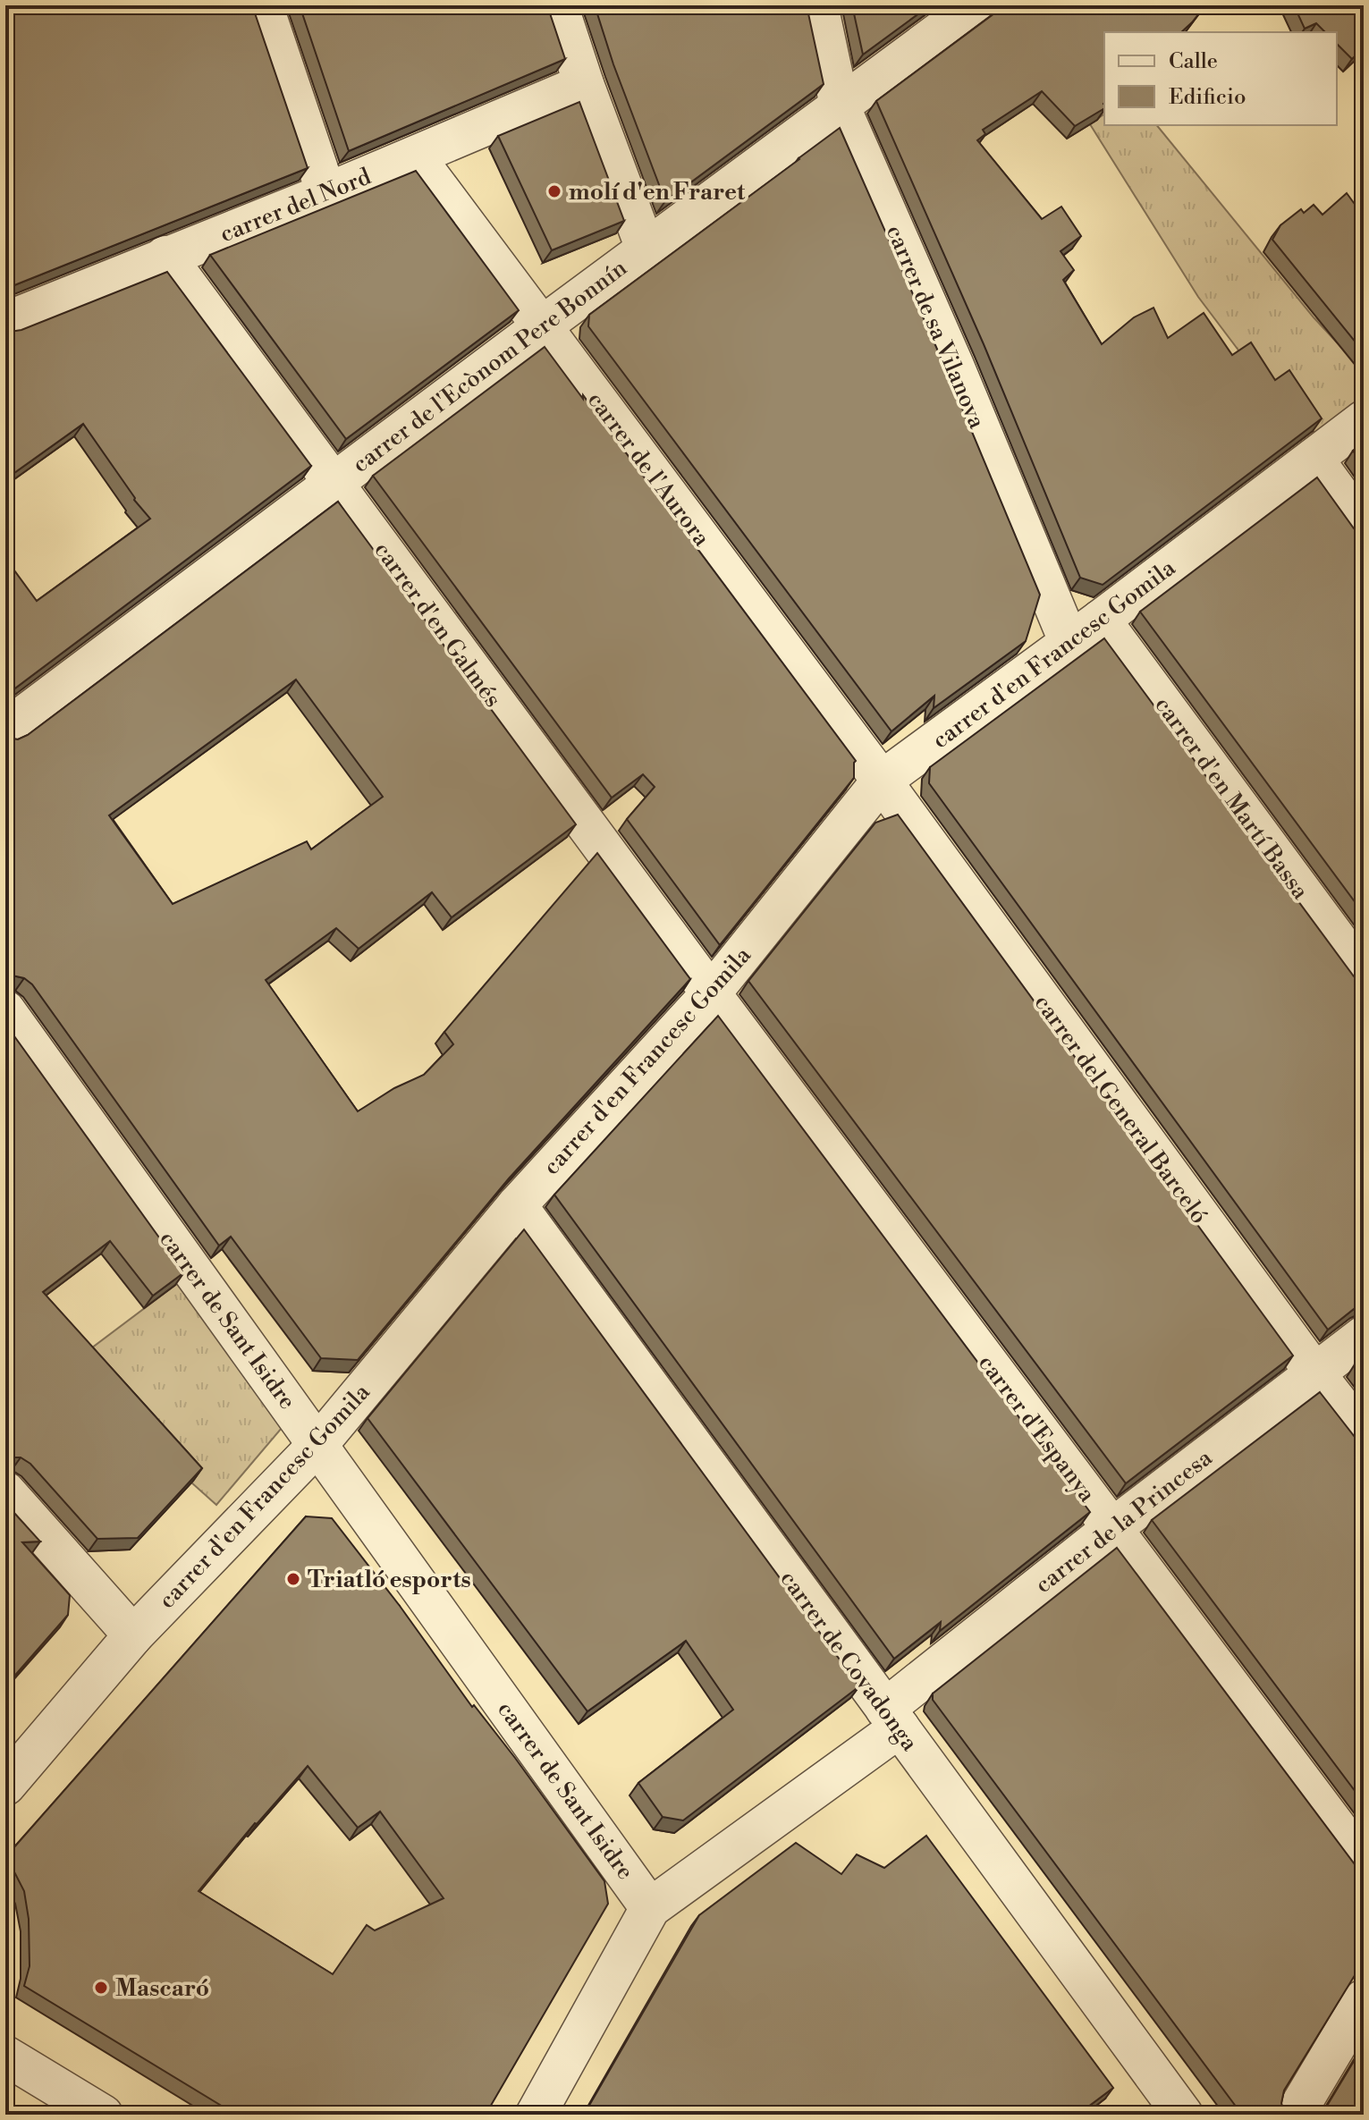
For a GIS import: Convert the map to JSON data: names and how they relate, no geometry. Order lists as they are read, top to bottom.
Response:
{
  "streets": {
    "street": [
      "carrer del Nord",
      "carrer de sa Vilanova",
      "carrer de l'Ecònom Pere Bonnín",
      "carrer de l'Aurora",
      "carrer d'en Galmés",
      "carrer d'en Francesc Gomila",
      "carrer d'en Martí Bassa",
      "carrer del General Barceló",
      "carrer de Sant Isidre",
      "carrer d'Espanya",
      "carrer de la Princesa",
      "carrer de Covadonga"
    ]
  },
  "crossings": [
    ["carrer del Nord", "carrer de l'Aurora"],
    ["carrer del Nord", "carrer d'en Galmés"],
    ["carrer de sa Vilanova", "carrer de l'Ecònom Pere Bonnín"],
    ["carrer de sa Vilanova", "carrer d'en Francesc Gomila"],
    ["carrer de l'Ecònom Pere Bonnín", "carrer de l'Aurora"],
    ["carrer de l'Ecònom Pere Bonnín", "carrer d'en Galmés"],
    ["carrer de l'Aurora", "carrer d'en Francesc Gomila"],
    ["carrer de l'Aurora", "carrer del General Barceló"],
    ["carrer d'en Galmés", "carrer d'en Francesc Gomila"],
    ["carrer d'en Galmés", "carrer d'Espanya"],
    ["carrer d'en Francesc Gomila", "carrer d'en Martí Bassa"],
    ["carrer d'en Francesc Gomila", "carrer del General Barceló"],
    ["carrer d'en Francesc Gomila", "carrer de Sant Isidre"],
    ["carrer d'en Francesc Gomila", "carrer d'Espanya"],
    ["carrer d'en Francesc Gomila", "carrer de Covadonga"],
    ["carrer del General Barceló", "carrer de la Princesa"],
    ["carrer de Sant Isidre", "carrer de la Princesa"],
    ["carrer d'Espanya", "carrer de la Princesa"],
    ["carrer de la Princesa", "carrer de Covadonga"]
  ],
  "places": ["molí d'en Fraret", "Triatló esports", "Mascaró"],
  "legend": ["Calle", "Edificio"]
}
